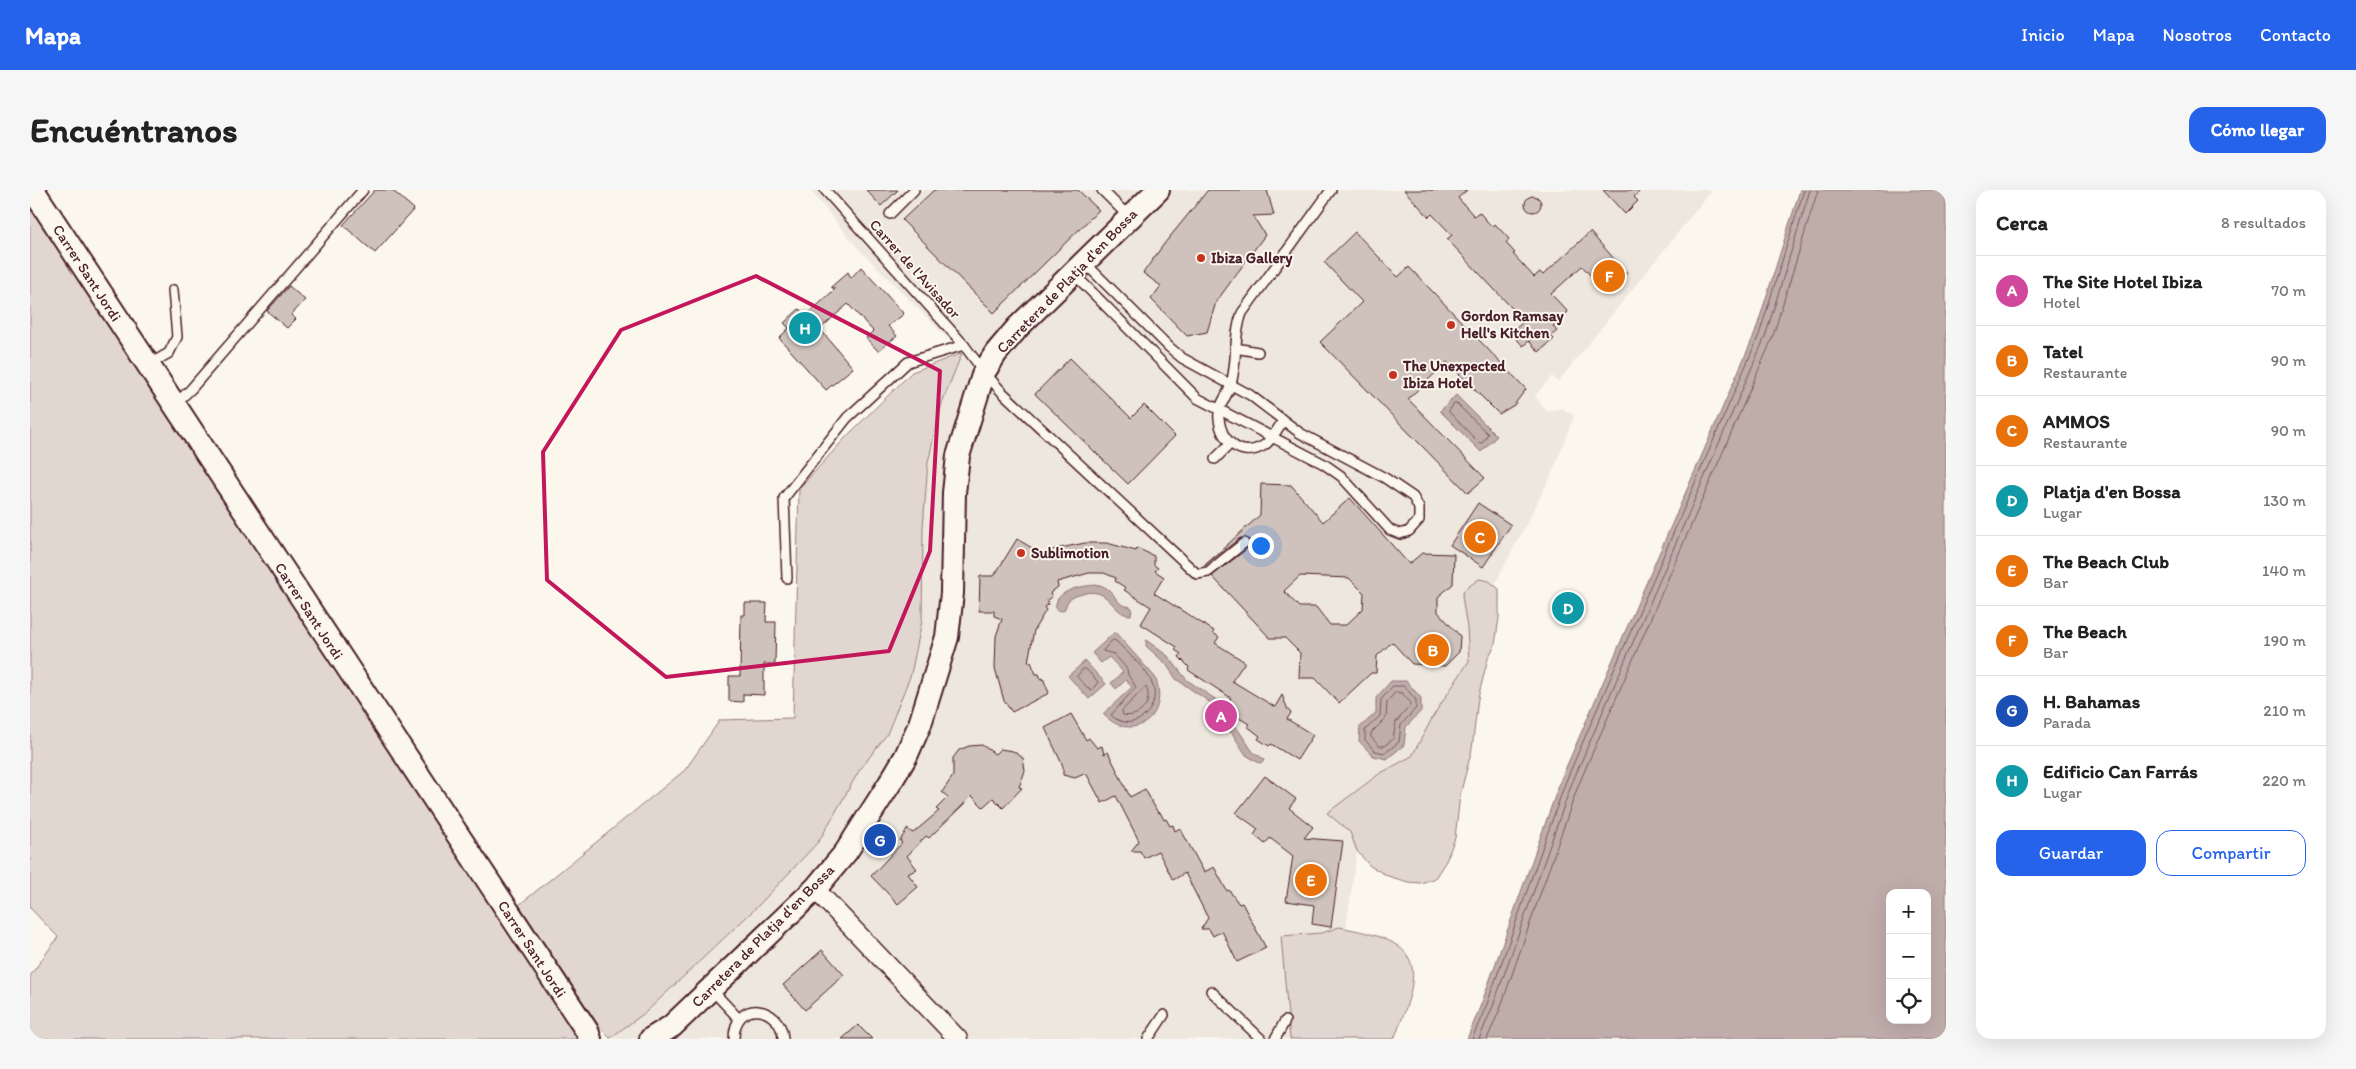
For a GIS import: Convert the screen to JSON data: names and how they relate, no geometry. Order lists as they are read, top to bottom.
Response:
{
  "streets": {
    "street": ["Carrer Sant Jordi", "Carretera de Platja d'en Bossa"],
    "lane": ["Carrer de l'Avisador"]
  },
  "crossings": [
    ["Carrer de l'Avisador", "Carretera de Platja d'en Bossa"]
  ],
  "places": [
    "Ibiza Gallery",
    "Gordon Ramsay Hell's Kitchen",
    "The Unexpected Ibiza Hotel",
    "Sublimotion"
  ],
  "page": {
    "header": "Mapa",
    "nav": [
      "Inicio",
      "Mapa",
      "Nosotros",
      "Contacto"
    ],
    "buttons": [
      "Cómo llegar",
      ["Guardar", "Compartir"]
    ],
    "title": "Encuéntranos",
    "heading": ["Cerca", "8 resultados"],
    "list": [
      {
        "mark": "A",
        "name": "The Site Hotel Ibiza",
        "note": "Hotel",
        "value": "70 m"
      },
      {
        "mark": "B",
        "name": "Tatel",
        "note": "Restaurante",
        "value": "90 m"
      },
      {
        "mark": "C",
        "name": "AMMOS",
        "note": "Restaurante",
        "value": "90 m"
      },
      {
        "mark": "D",
        "name": "Platja d'en Bossa",
        "note": "Lugar",
        "value": "130 m"
      },
      {
        "mark": "E",
        "name": "The Beach Club",
        "note": "Bar",
        "value": "140 m"
      },
      {
        "mark": "F",
        "name": "The Beach",
        "note": "Bar",
        "value": "190 m"
      },
      {
        "mark": "G",
        "name": "H. Bahamas",
        "note": "Parada",
        "value": "210 m"
      },
      {
        "mark": "H",
        "name": "Edificio Can Farrás",
        "note": "Lugar",
        "value": "220 m"
      }
    ],
    "pins": [
      "F",
      "H",
      "C",
      "D",
      "B",
      "A",
      "G",
      "E"
    ],
    "map_buttons": ["+", "−"]
  }
}
